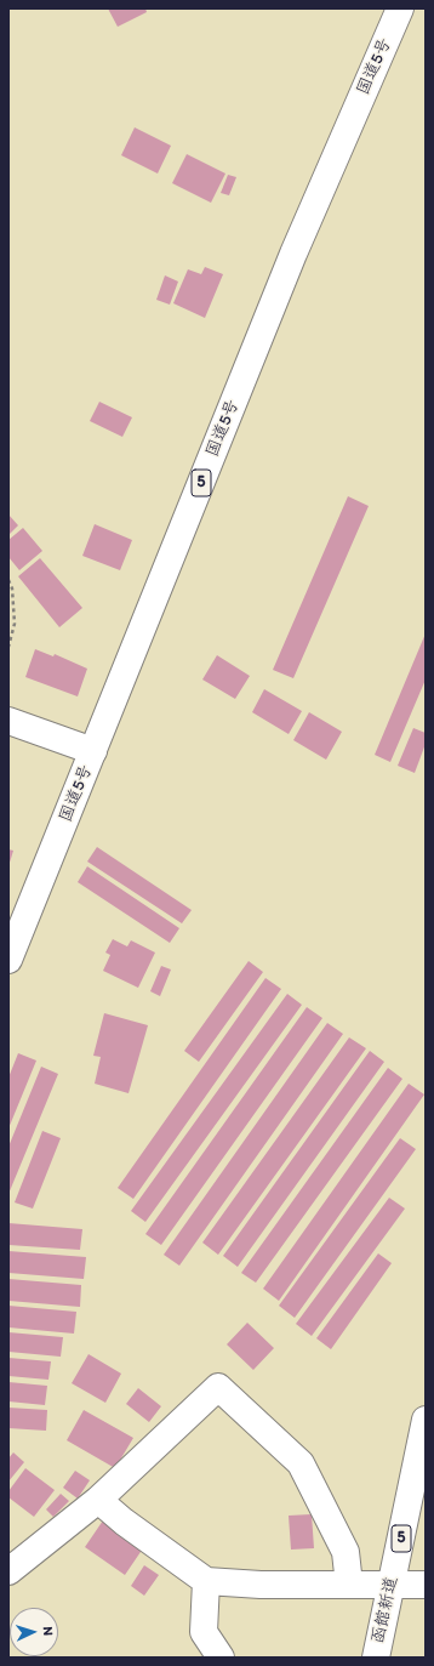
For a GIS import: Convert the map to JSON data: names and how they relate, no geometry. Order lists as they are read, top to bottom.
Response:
{
  "streets": {
    "main road": ["国道5号", "5", "函館新道"]
  },
  "north": "right"
}
